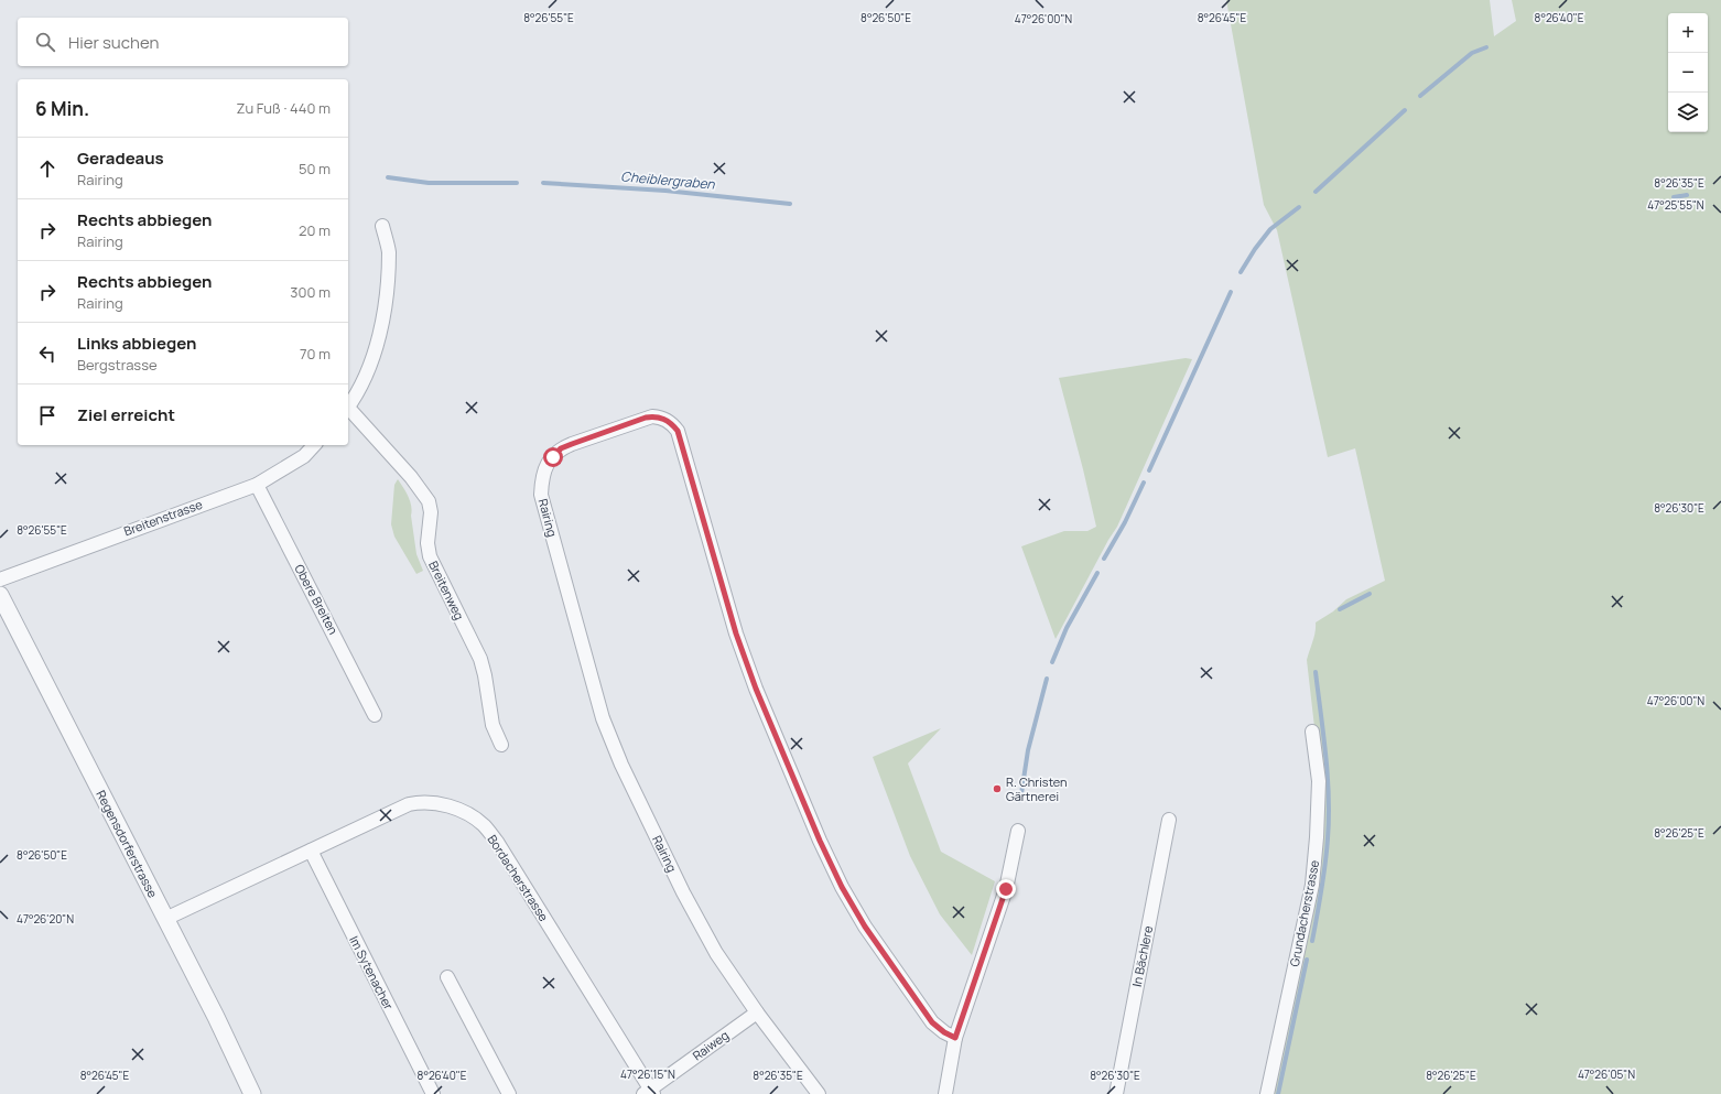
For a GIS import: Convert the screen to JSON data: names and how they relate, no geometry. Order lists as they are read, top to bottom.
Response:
{
  "streets": {
    "street": [
      "Breitenstrasse",
      "Rairing",
      "Breitenweg",
      "Obere Breiten",
      "Regensdorferstrasse",
      "Bordacherstrasse",
      "Grundacherstrasse",
      "In Bächlere",
      "Im Sytenacher",
      "Raiweg"
    ]
  },
  "crossings": [
    ["Breitenstrasse", "Obere Breiten"],
    ["Rairing", "Raiweg"],
    ["Regensdorferstrasse", "Bordacherstrasse"],
    ["Bordacherstrasse", "Im Sytenacher"],
    ["Bordacherstrasse", "Raiweg"]
  ],
  "water": ["Cheiblergraben"],
  "places": ["R. Christen Gärtnerei"],
  "page": {
    "map_buttons": ["+", "−"],
    "search": "Hier suchen",
    "heading": ["6 Min.", "Zu Fuß · 440 m"],
    "list": [
      ["Geradeaus", "Rairing", "50 m"],
      ["Rechts abbiegen", "Rairing", "20 m"],
      ["Rechts abbiegen", "Rairing", "300 m"],
      ["Links abbiegen", "Bergstrasse", "70 m"],
      "Ziel erreicht"
    ]
  },
  "coordinates": [
    "8°26'55\"E",
    "8°26'50\"E",
    "8°26'45\"E",
    "8°26'40\"E",
    "47°26'00\"N",
    "8°26'35\"E",
    "47°25'55\"N",
    "8°26'30\"E",
    "8°26'25\"E",
    "47°26'20\"N",
    "47°26'15\"N",
    "47°26'05\"N"
  ]
}
